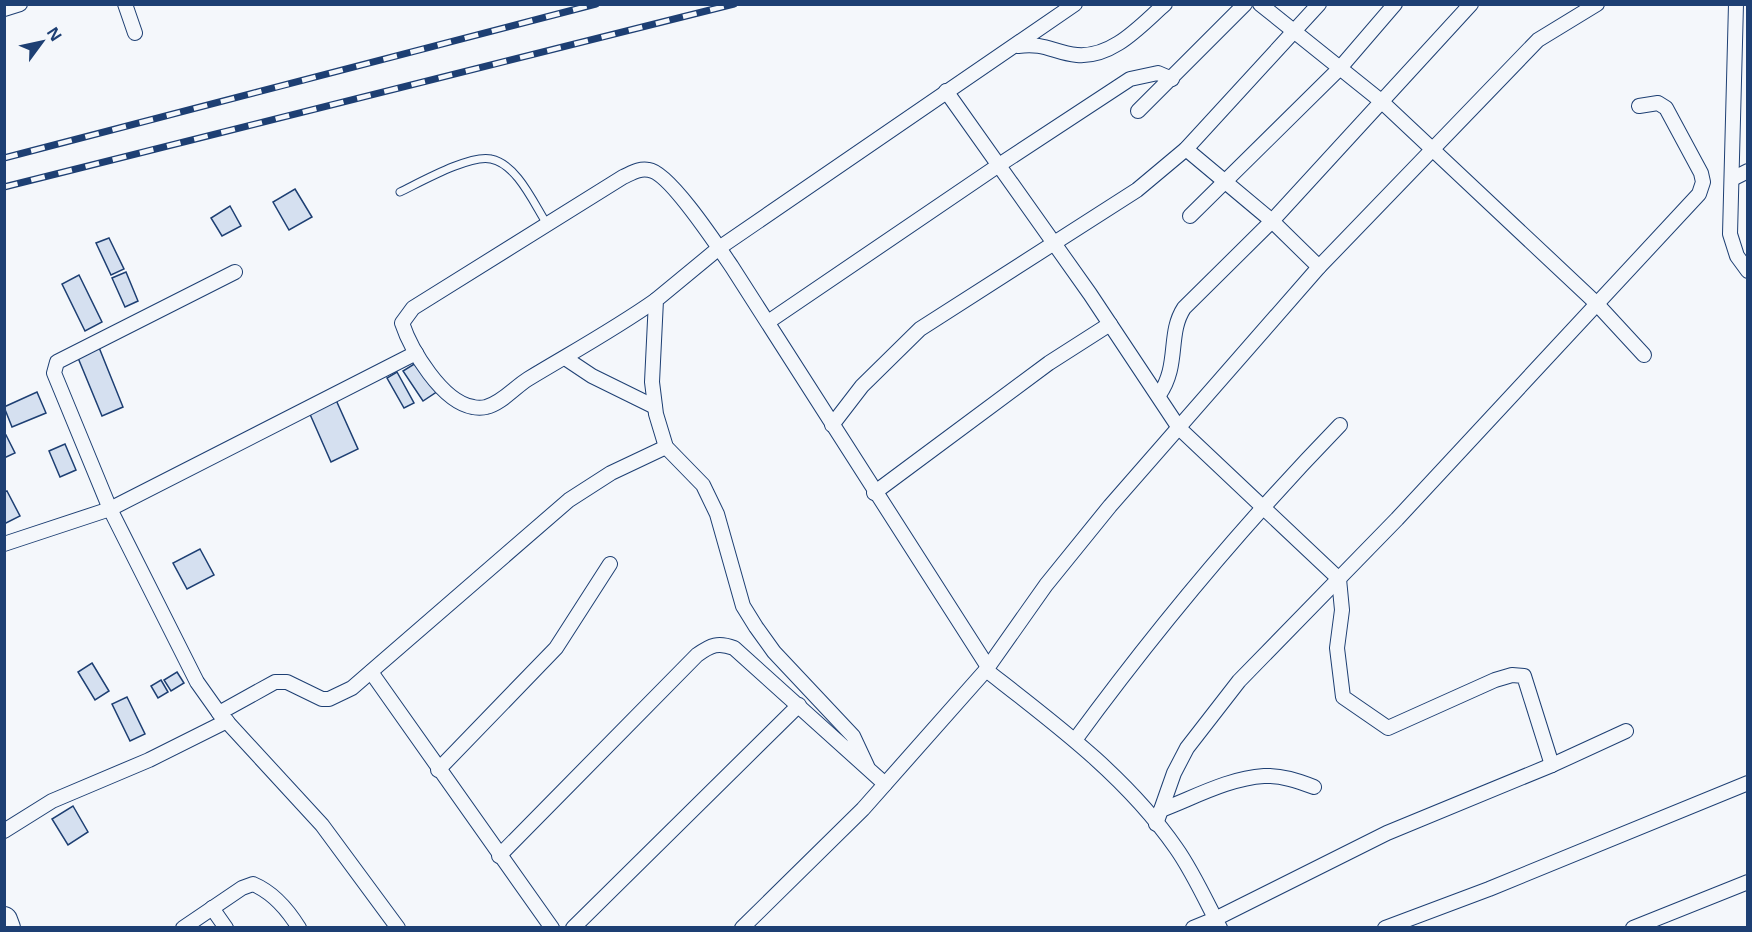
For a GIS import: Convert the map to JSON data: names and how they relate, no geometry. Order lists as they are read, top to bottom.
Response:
{
  "north": "top right"
}
